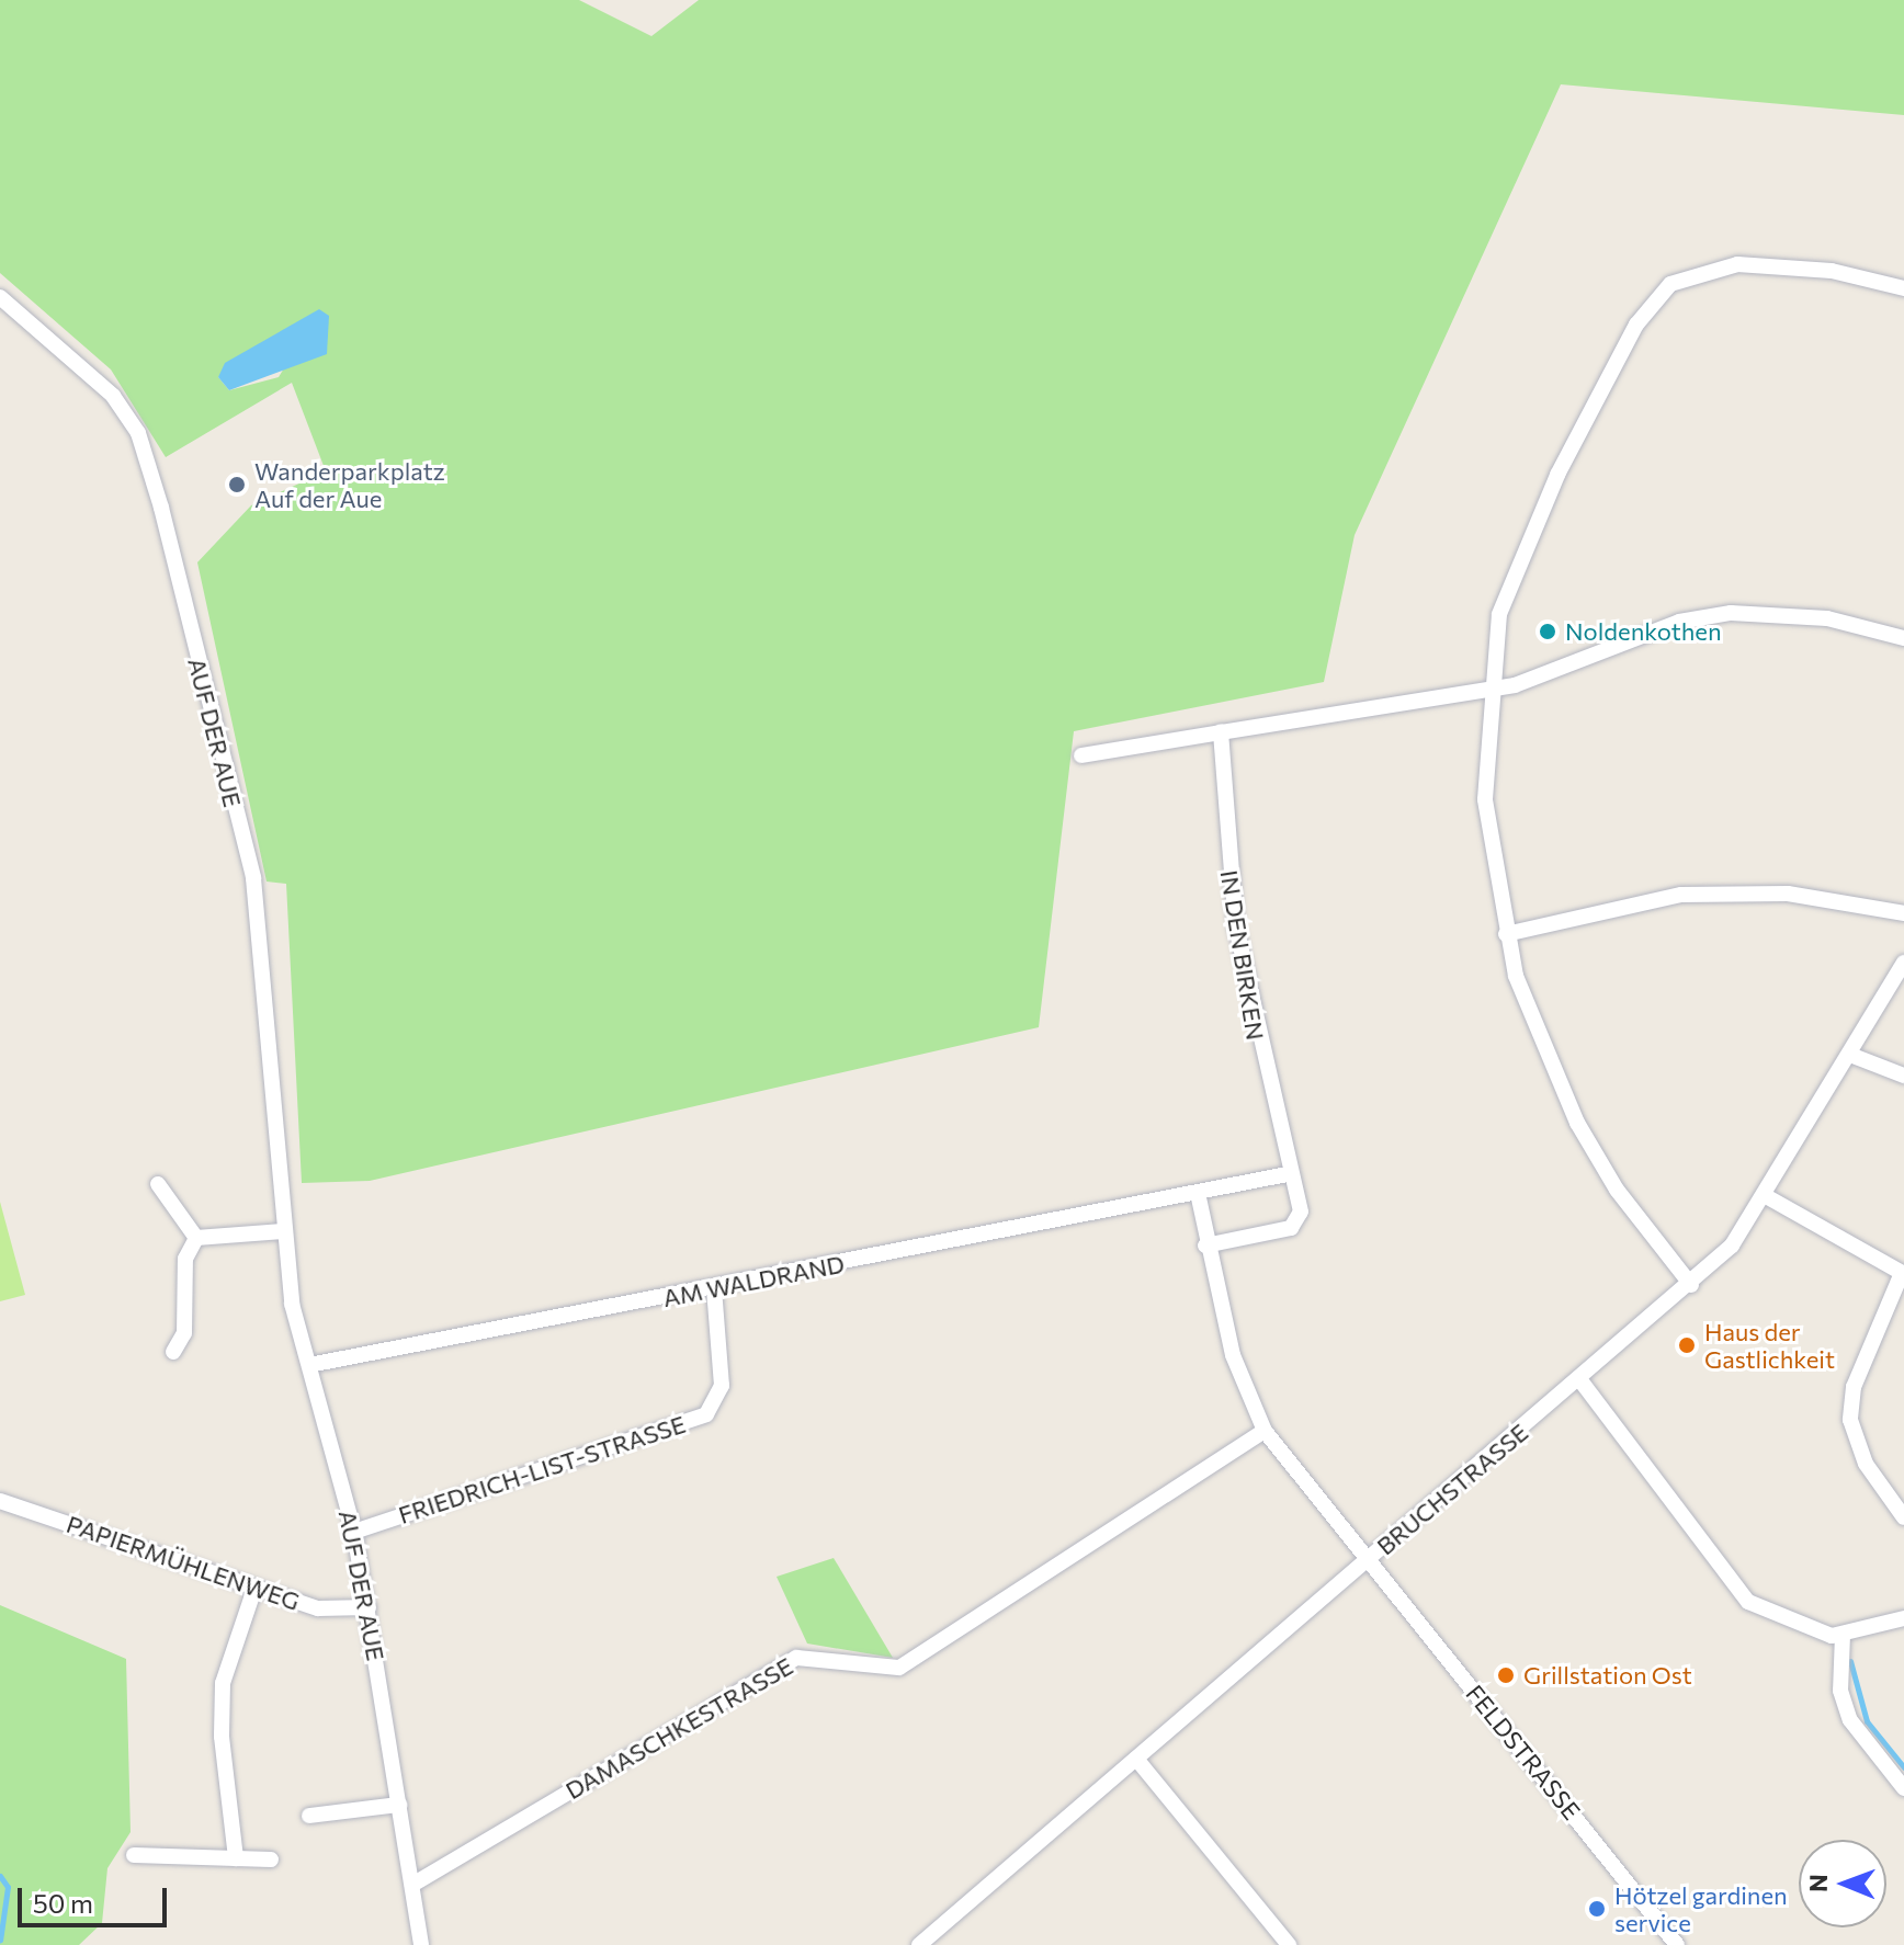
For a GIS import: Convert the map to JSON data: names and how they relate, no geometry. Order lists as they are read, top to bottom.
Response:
{
  "streets": {
    "street": [
      "AUF DER AUE",
      "IN DEN BIRKEN",
      "AM WALDRAND",
      "FRIEDRICH-LIST-STRASSE",
      "BRUCHSTRASSE",
      "PAPIERMÜHLENWEG",
      "DAMASCHKESTRASSE",
      "FELDSTRASSE"
    ]
  },
  "crossings": [
    ["AUF DER AUE", "AM WALDRAND"],
    ["AUF DER AUE", "FRIEDRICH-LIST-STRASSE"],
    ["AUF DER AUE", "PAPIERMÜHLENWEG"],
    ["AUF DER AUE", "DAMASCHKESTRASSE"],
    ["AM WALDRAND", "FRIEDRICH-LIST-STRASSE"],
    ["BRUCHSTRASSE", "FELDSTRASSE"]
  ],
  "places": [
    "Wanderparkplatz Auf der Aue",
    "Noldenkothen",
    "Haus der Gastlichkeit",
    "Grillstation Ost",
    "Hötzel gardinen service"
  ],
  "scale_bar": "50 m",
  "north": "left"
}
